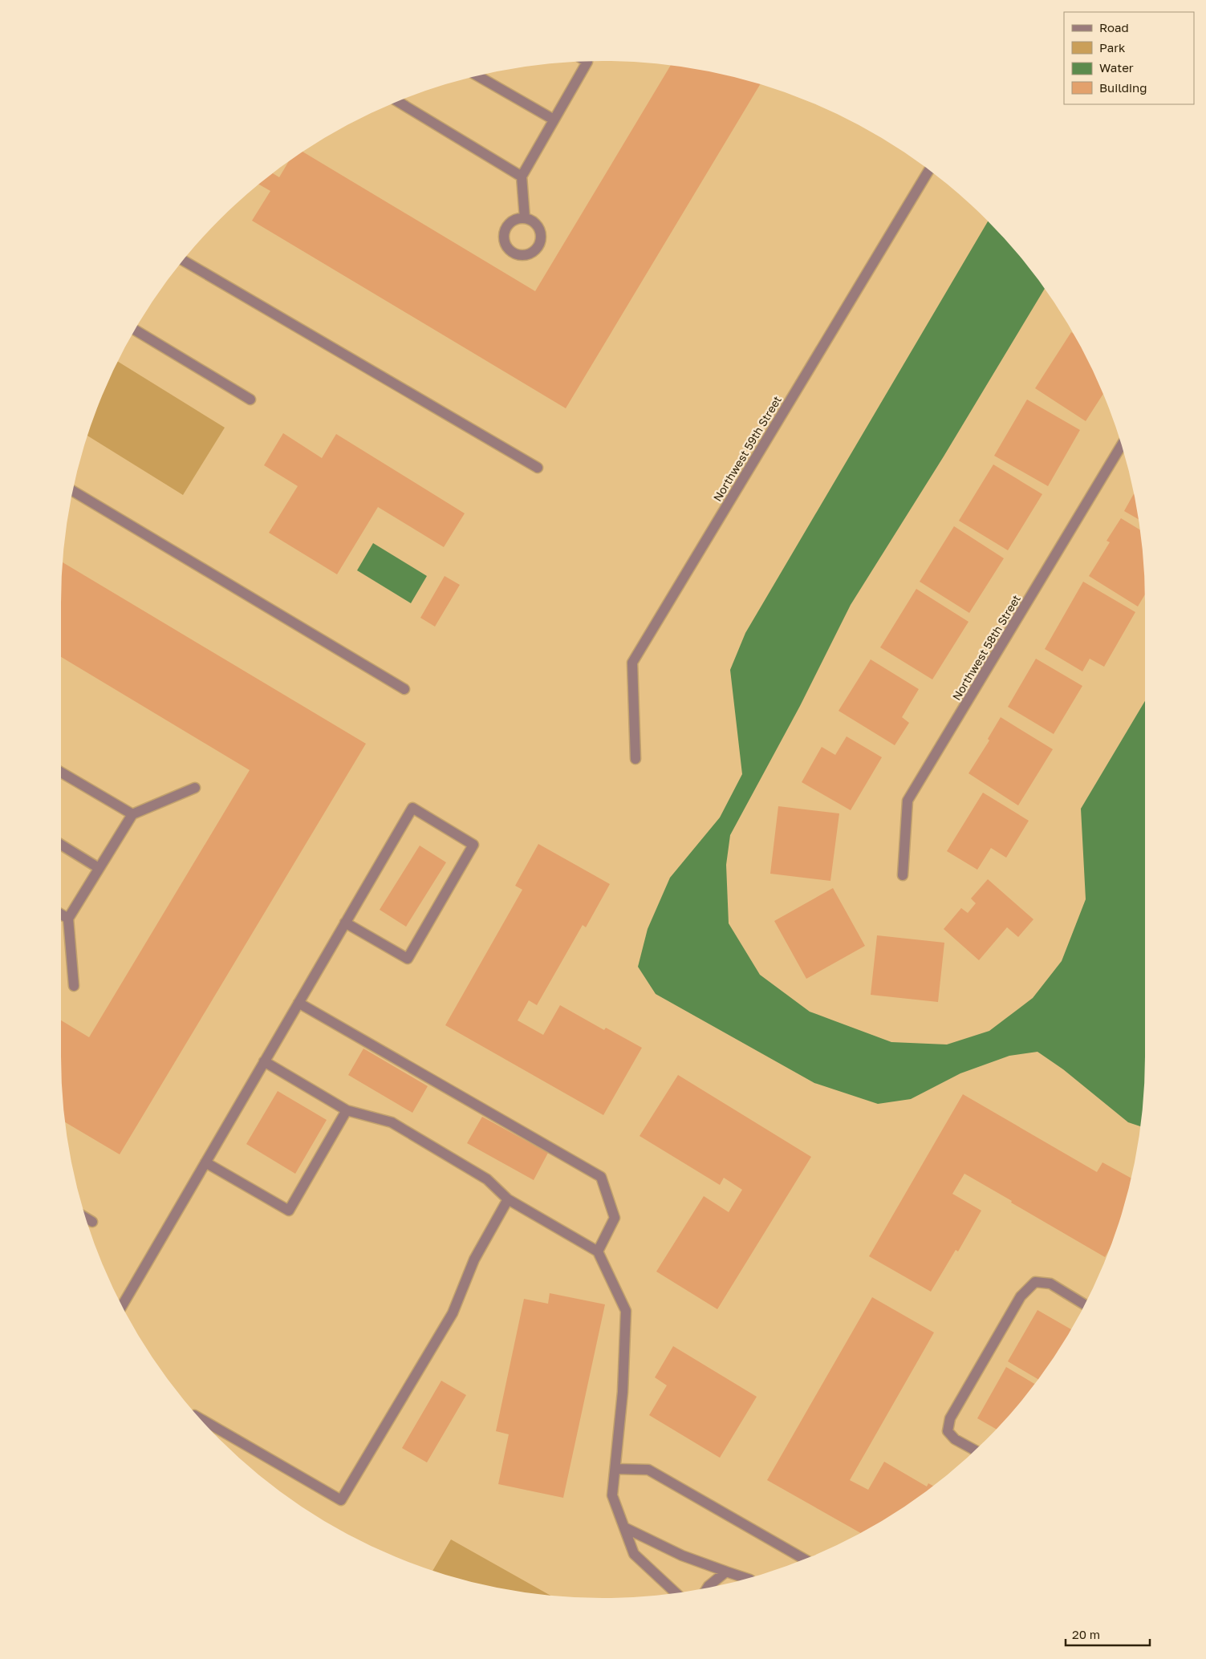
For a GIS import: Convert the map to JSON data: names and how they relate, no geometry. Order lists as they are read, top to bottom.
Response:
{
  "streets": {
    "street": ["Northwest 59th Street", "Northwest 58th Street"]
  },
  "legend": [
    "Road",
    "Park",
    "Water",
    "Building"
  ],
  "scale_bar": "20 m"
}
